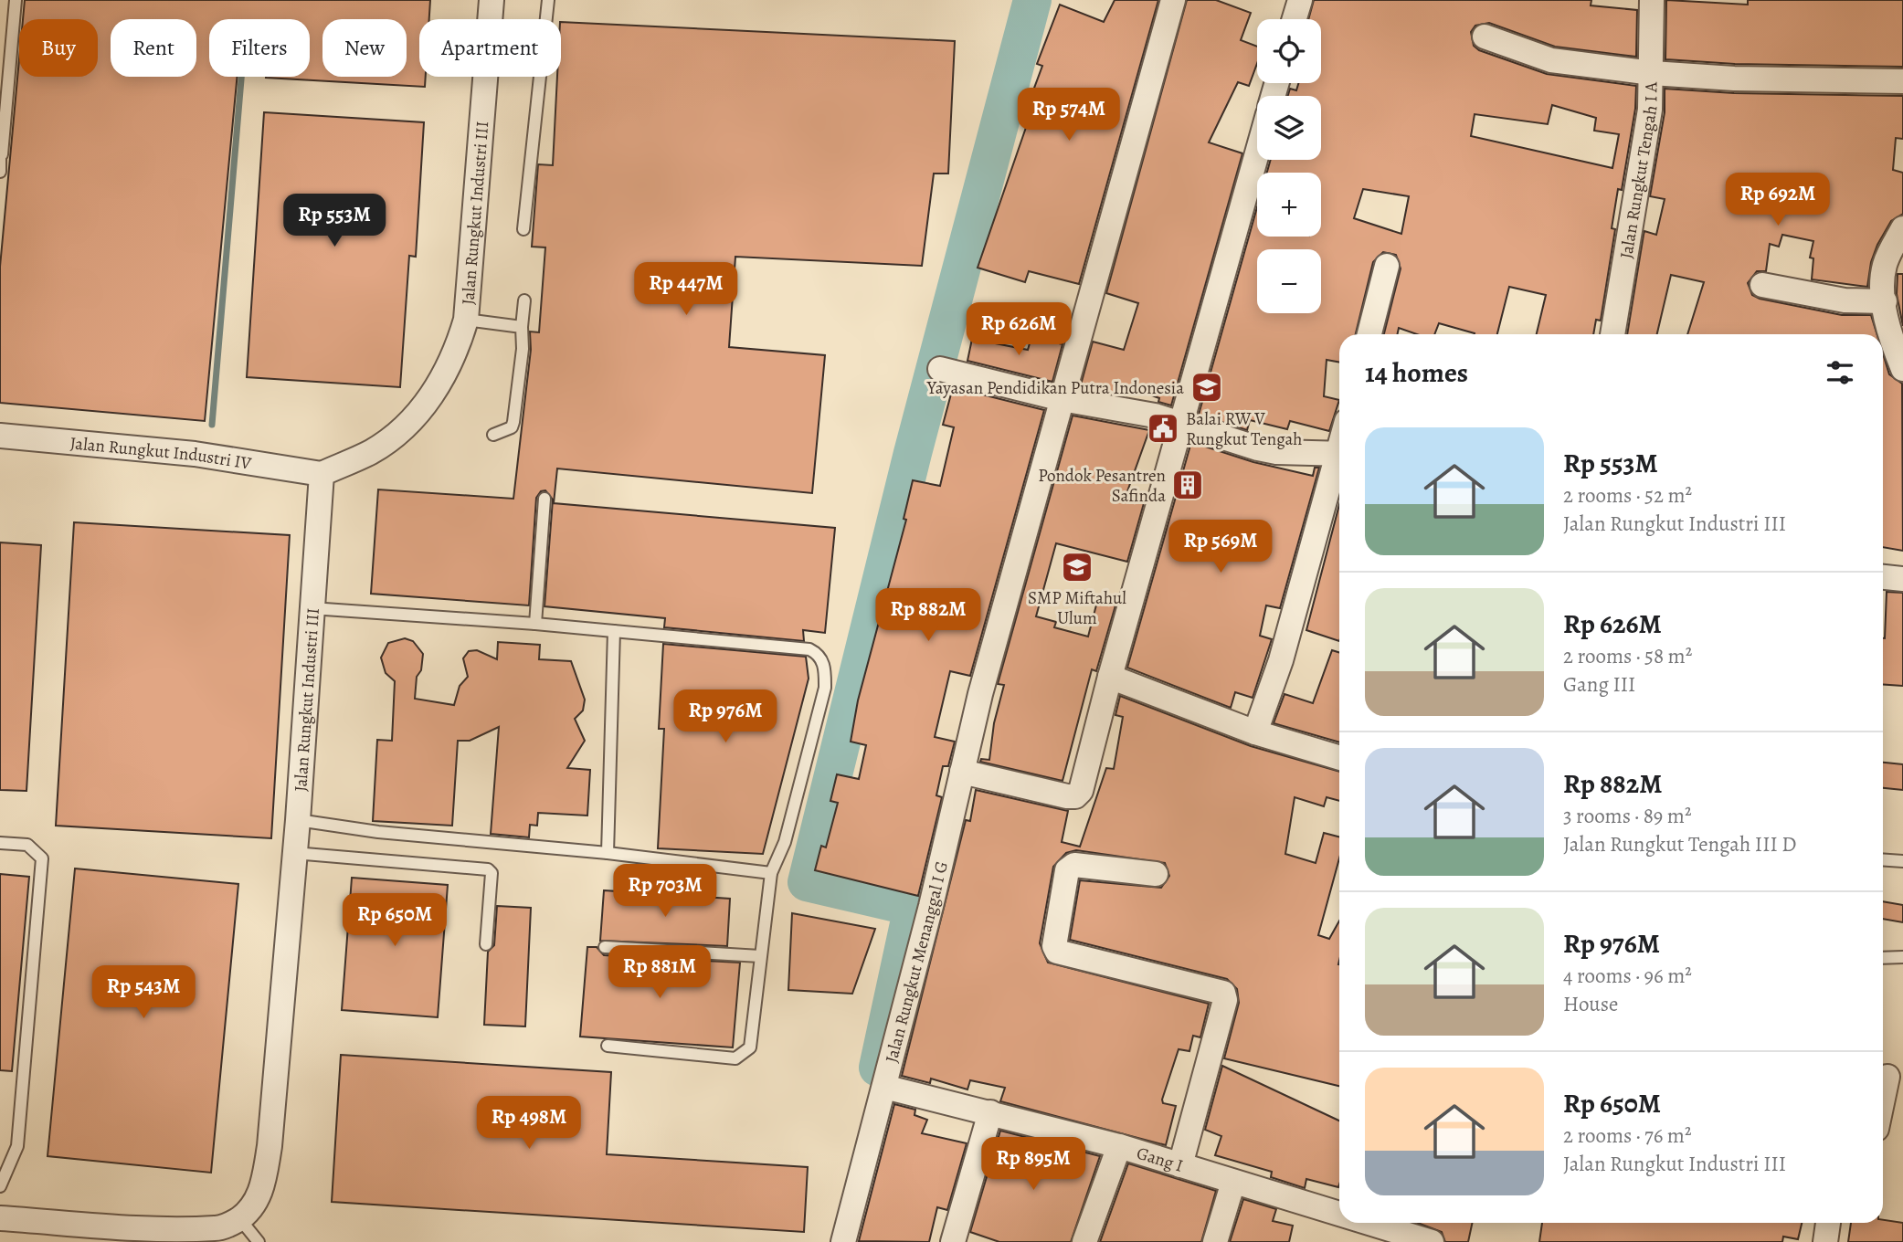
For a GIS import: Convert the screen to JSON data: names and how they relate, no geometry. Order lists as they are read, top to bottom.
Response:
{
  "streets": {
    "street": [
      "Jalan Rungkut Tengah I A",
      "Jalan Rungkut Industri III",
      "Jalan Rungkut Industri IV",
      "Jalan Rungkut Menanggal I G",
      "Gang I"
    ]
  },
  "crossings": [
    ["Jalan Rungkut Industri III", "Jalan Rungkut Industri IV"],
    ["Jalan Rungkut Menanggal I G", "Gang I"]
  ],
  "places": {
    "school or university": ["Yayasan Pendidikan Putra Indonesia", "SMP Miftahul Ulum"],
    "public building": ["Balai RW V Rungkut Tengah"],
    "building": ["Pondok Pesantren Safinda"]
  },
  "page": {
    "map_buttons": ["+", "−"],
    "chip": [
      "Buy",
      "Rent",
      "Filters",
      "New",
      "Apartment"
    ],
    "price": [
      "Rp 574M",
      "Rp 692M",
      "Rp 553M",
      "Rp 447M",
      "Rp 626M",
      "Rp 569M",
      "Rp 882M",
      "Rp 976M",
      "Rp 703M",
      "Rp 650M",
      "Rp 881M",
      "Rp 543M",
      "Rp 498M",
      "Rp 895M"
    ],
    "heading": "14 homes",
    "list": [
      {
        "name": "Rp 553M",
        "note": "2 rooms · 52 m² · Jalan Rungkut Industri III"
      },
      {
        "name": "Rp 626M",
        "note": "2 rooms · 58 m² · Gang III"
      },
      {
        "name": "Rp 882M",
        "note": "3 rooms · 89 m² · Jalan Rungkut Tengah III D"
      },
      {
        "name": "Rp 976M",
        "note": "4 rooms · 96 m² · House"
      },
      {
        "name": "Rp 650M",
        "note": "2 rooms · 76 m² · Jalan Rungkut Industri III"
      }
    ]
  }
}
